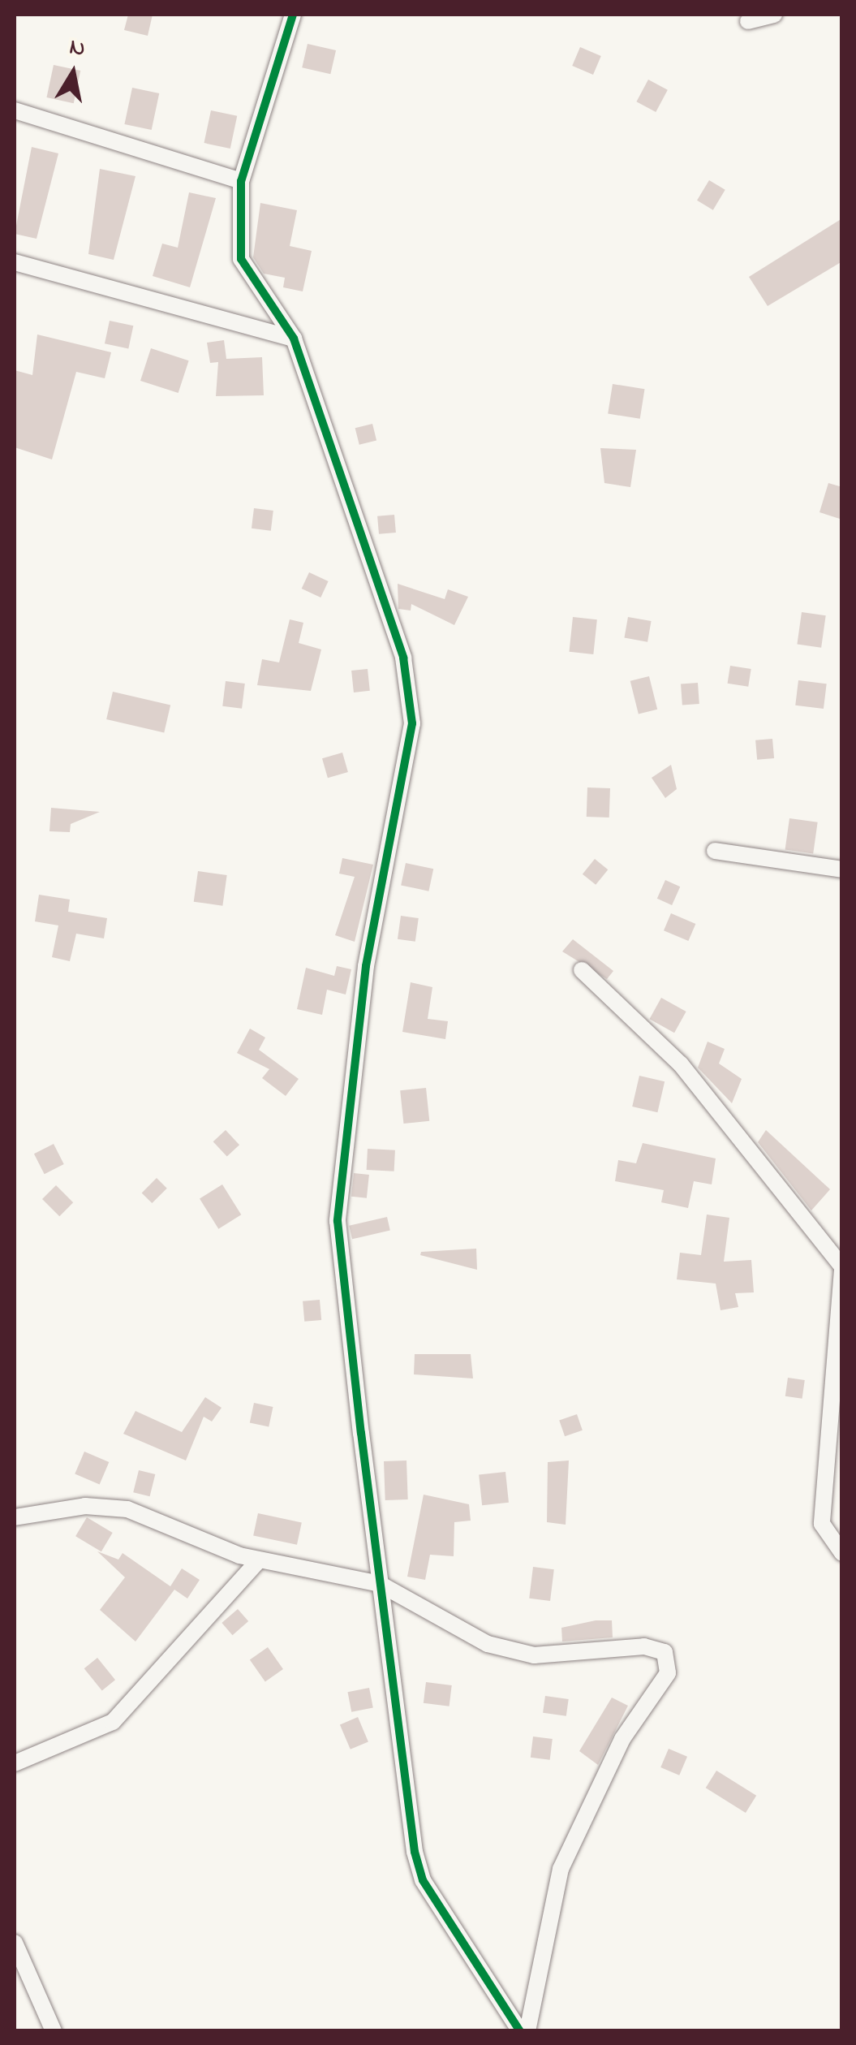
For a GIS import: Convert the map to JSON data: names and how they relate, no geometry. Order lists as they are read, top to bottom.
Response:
{
  "north": "top"
}
